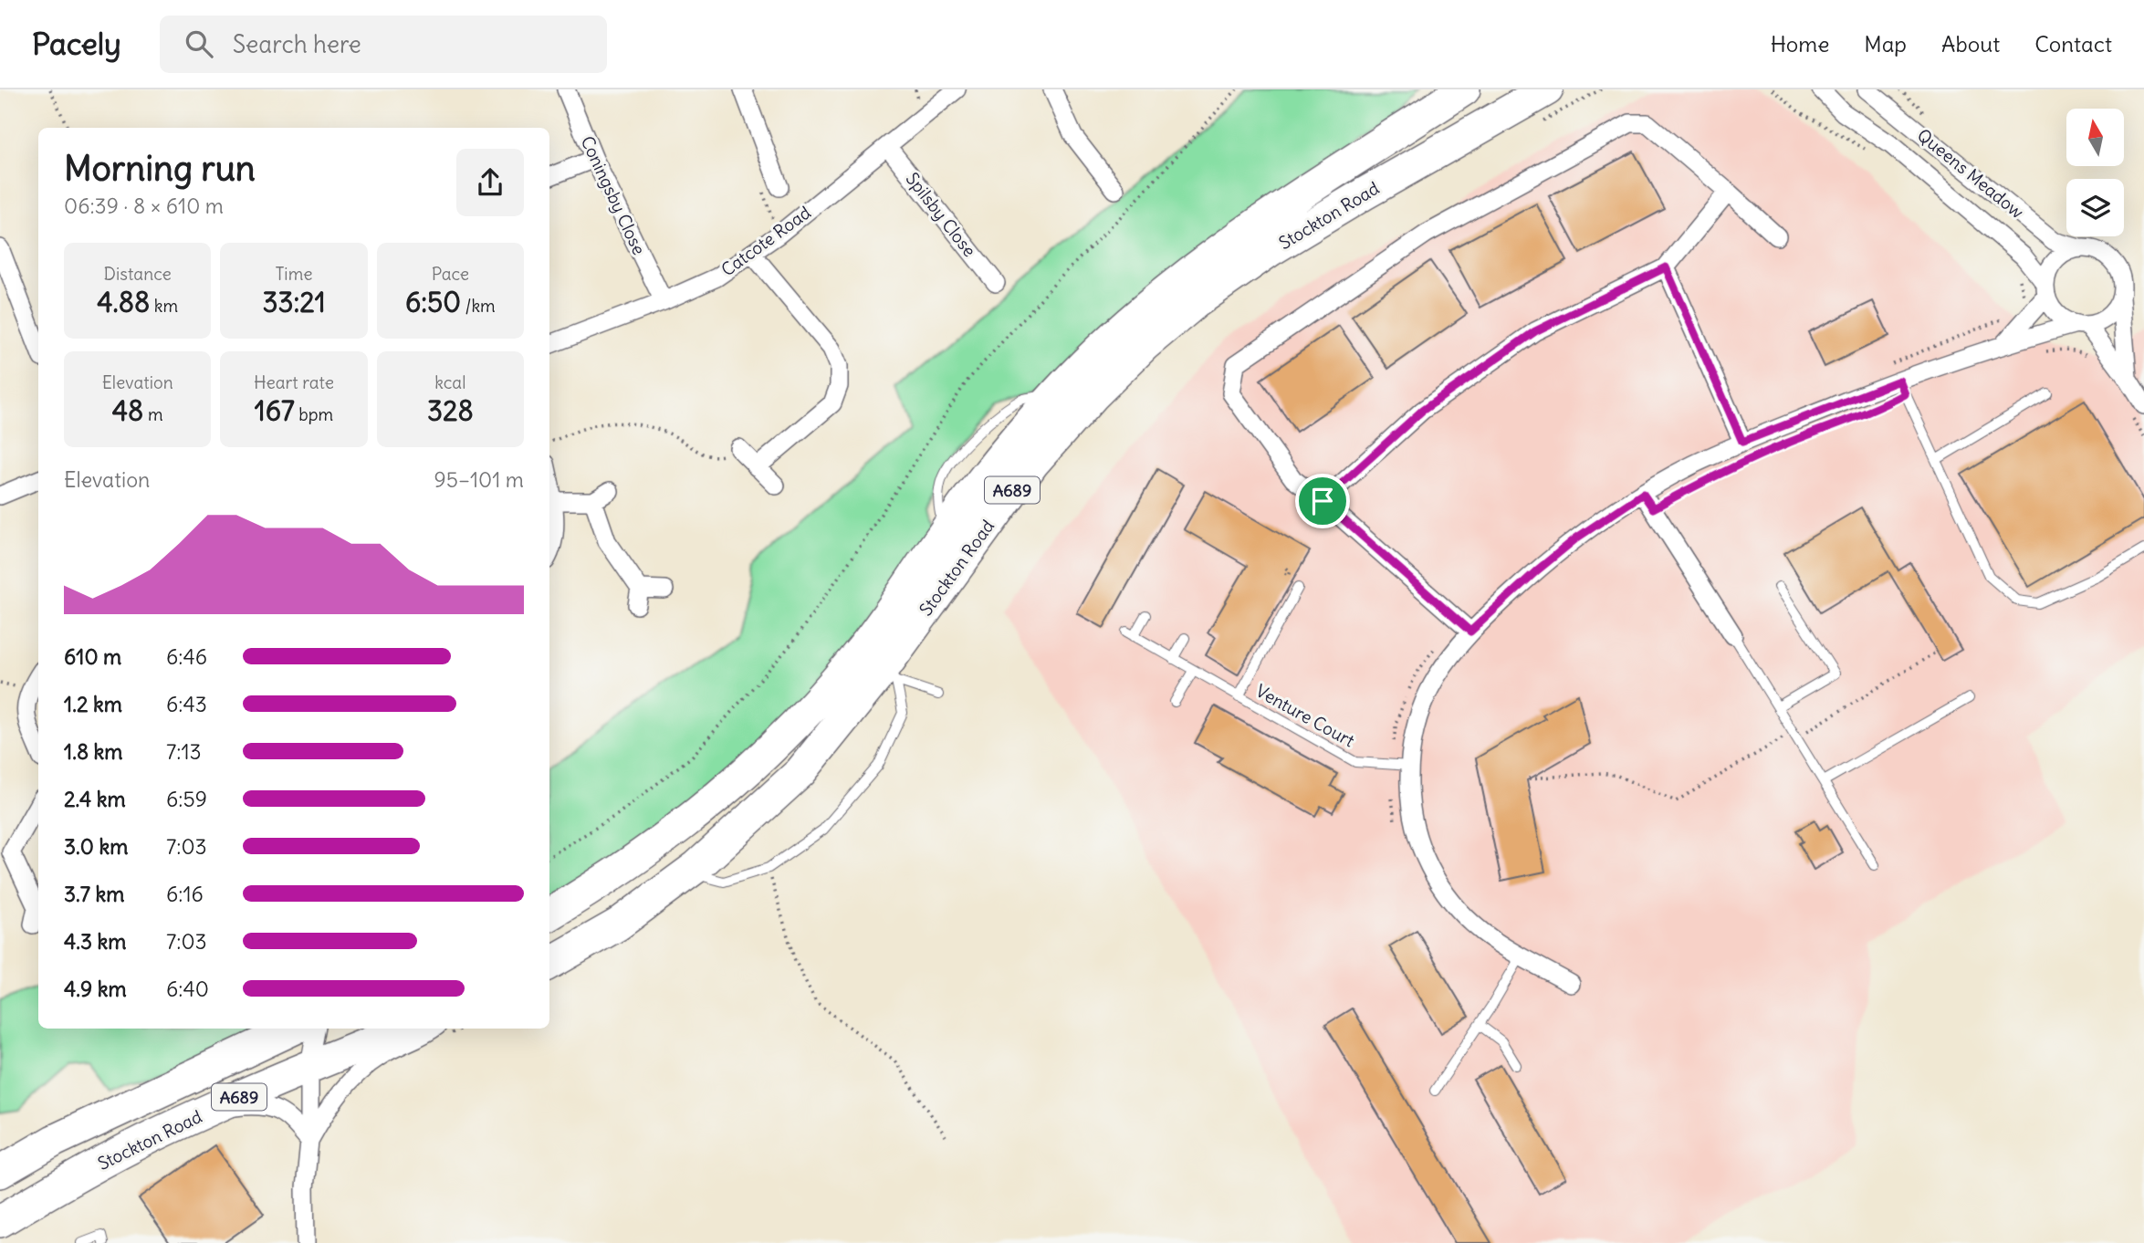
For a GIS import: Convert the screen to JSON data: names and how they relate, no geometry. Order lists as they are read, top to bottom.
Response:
{
  "streets": {
    "highway": ["Stockton Road", "A689"],
    "street": [
      "Queens Meadow",
      "Coningsby Close",
      "Spilsby Close",
      "Catcote Road"
    ],
    "lane": ["Venture Court"]
  },
  "crossings": [
    ["Coningsby Close", "Catcote Road"],
    ["Spilsby Close", "Catcote Road"]
  ],
  "north": "top",
  "page": {
    "header": "Pacely",
    "search": "Search here",
    "nav": [
      "Home",
      "Map",
      "About",
      "Contact"
    ],
    "heading": ["Morning run", "06:39 · 8 × 610 m"],
    "stats": [
      ["Distance", "4.88 km"],
      ["Time", "33:21"],
      ["Pace", "6:50 /km"],
      ["Elevation", "48 m"],
      ["Heart rate", "167 bpm"],
      ["kcal", "328"]
    ],
    "chart": ["Elevation", "95–101 m"],
    "list": [
      {
        "name": "610 m",
        "note": "6:46"
      },
      {
        "name": "1.2 km",
        "note": "6:43"
      },
      {
        "name": "1.8 km",
        "note": "7:13"
      },
      {
        "name": "2.4 km",
        "note": "6:59"
      },
      {
        "name": "3.0 km",
        "note": "7:03"
      },
      {
        "name": "3.7 km",
        "note": "6:16"
      },
      {
        "name": "4.3 km",
        "note": "7:03"
      },
      {
        "name": "4.9 km",
        "note": "6:40"
      }
    ]
  }
}
